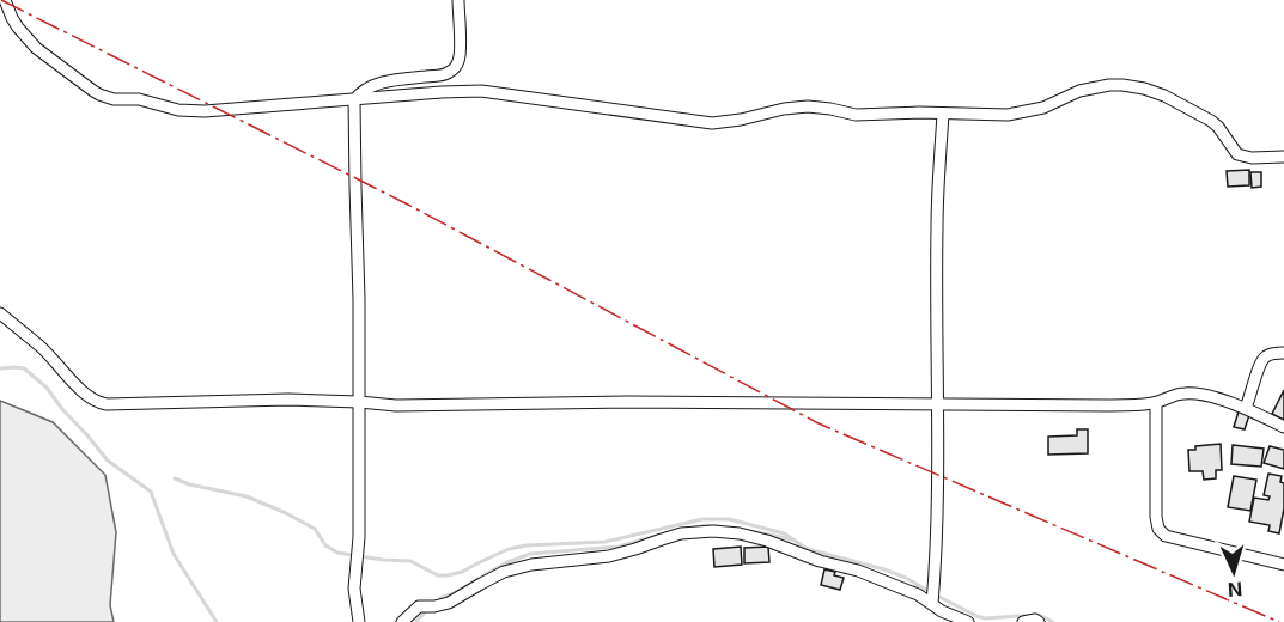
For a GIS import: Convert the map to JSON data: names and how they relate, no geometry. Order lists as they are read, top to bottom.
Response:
{
  "north": "bottom"
}
